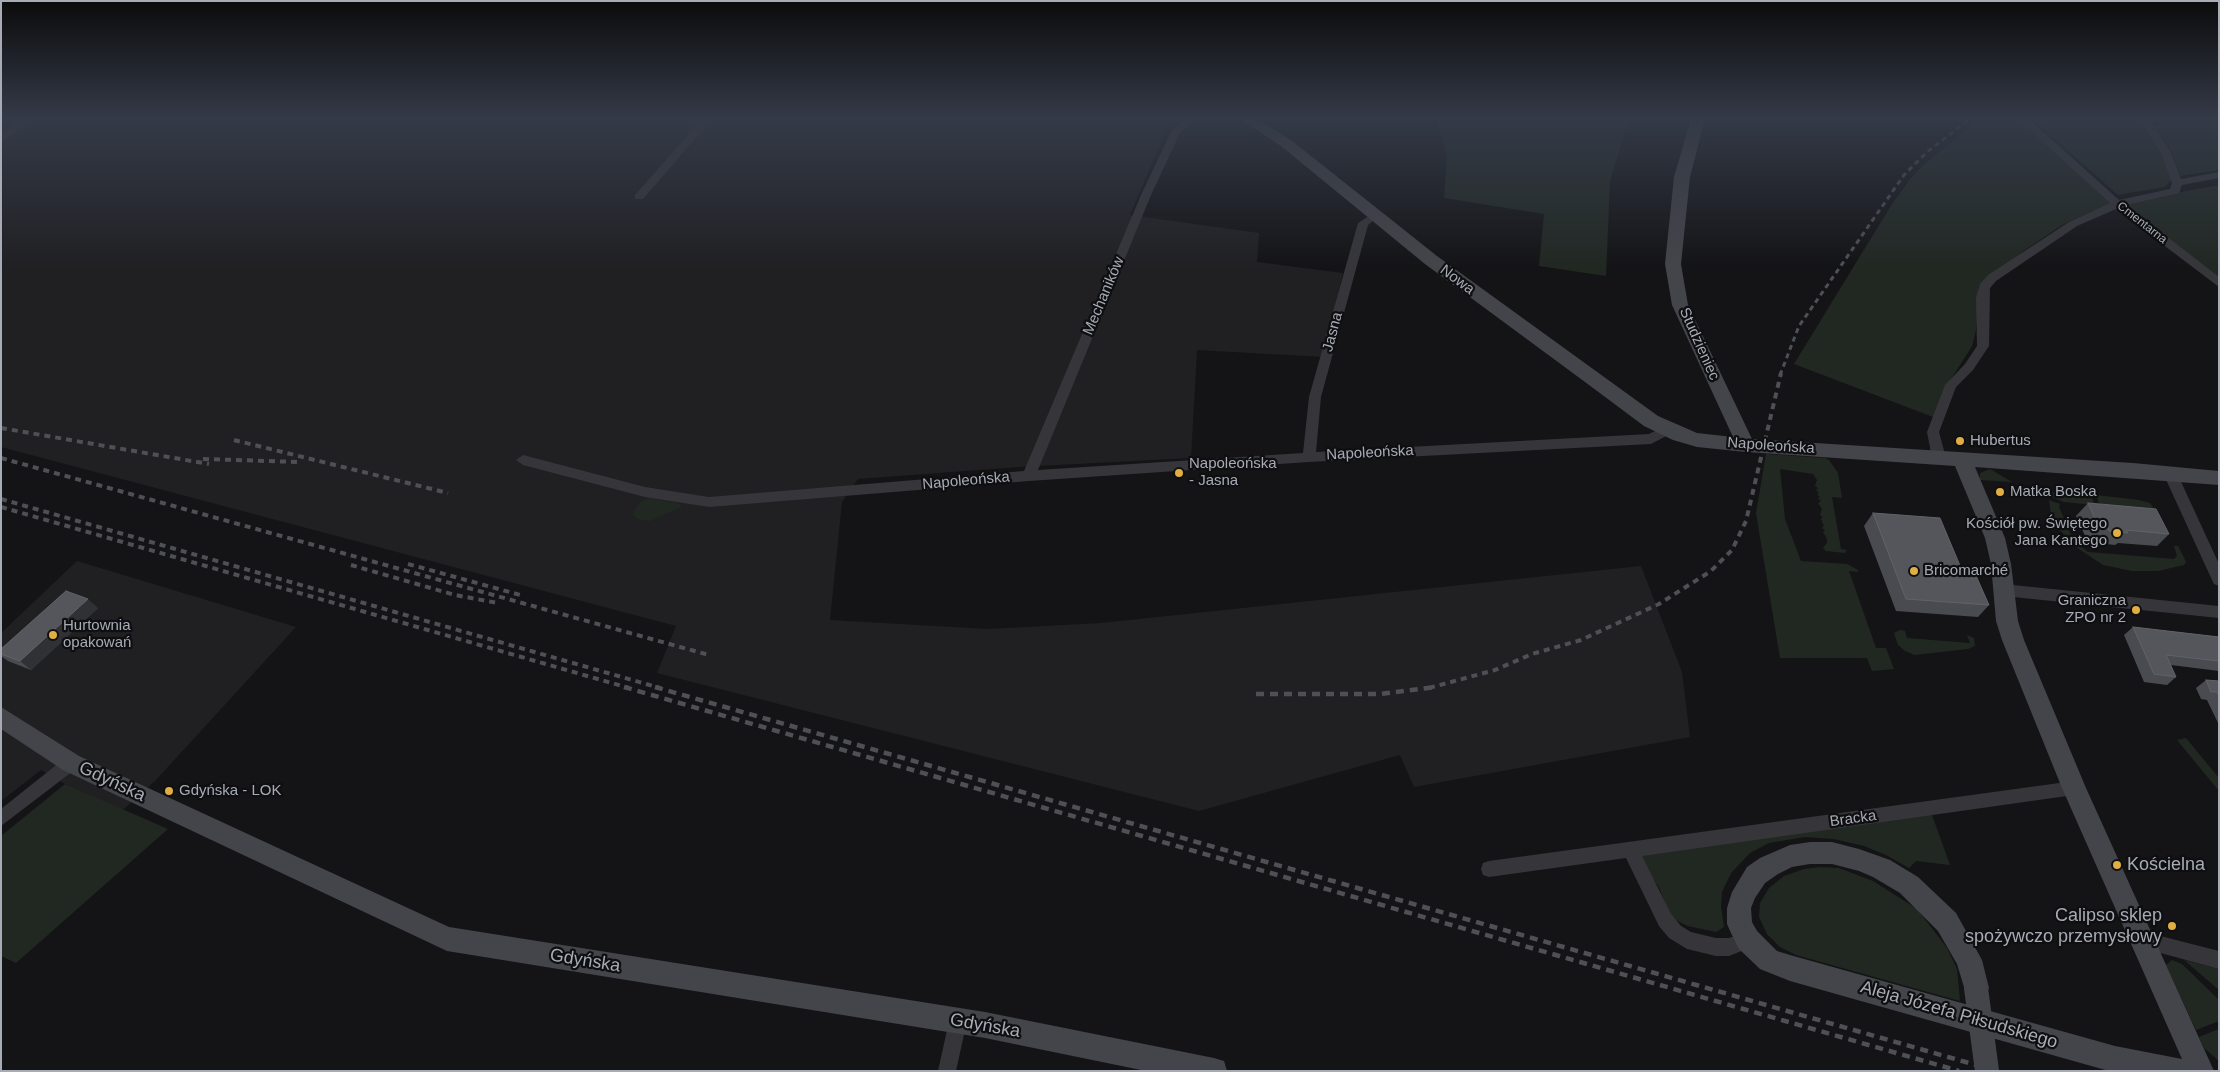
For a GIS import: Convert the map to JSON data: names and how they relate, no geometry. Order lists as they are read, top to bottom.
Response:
{
  "streets": {
    "main road": [
      "Nowa",
      "Studzieniec",
      "Napoleońska",
      "Gdyńska",
      "Aleja Józefa Piłsudskiego"
    ],
    "street": [
      "Cmentarna",
      "Mechaników",
      "Jasna",
      "Bracka"
    ]
  },
  "crossings": [
    ["Nowa", "Jasna"],
    ["Nowa", "Napoleońska"],
    ["Mechaników", "Napoleońska"],
    ["Jasna", "Napoleońska"],
    ["Studzieniec", "Napoleońska"]
  ],
  "places": [
    "Hubertus",
    "Napoleońska - Jasna",
    "Matka Boska",
    "Kościół pw. Świętego Jana Kantego",
    "Bricomarché",
    "Graniczna ZPO nr 2",
    "Hurtownia opakowań",
    "Gdyńska - LOK",
    "Kościelna",
    "Calipso sklep spożywczo przemysłowy"
  ]
}
